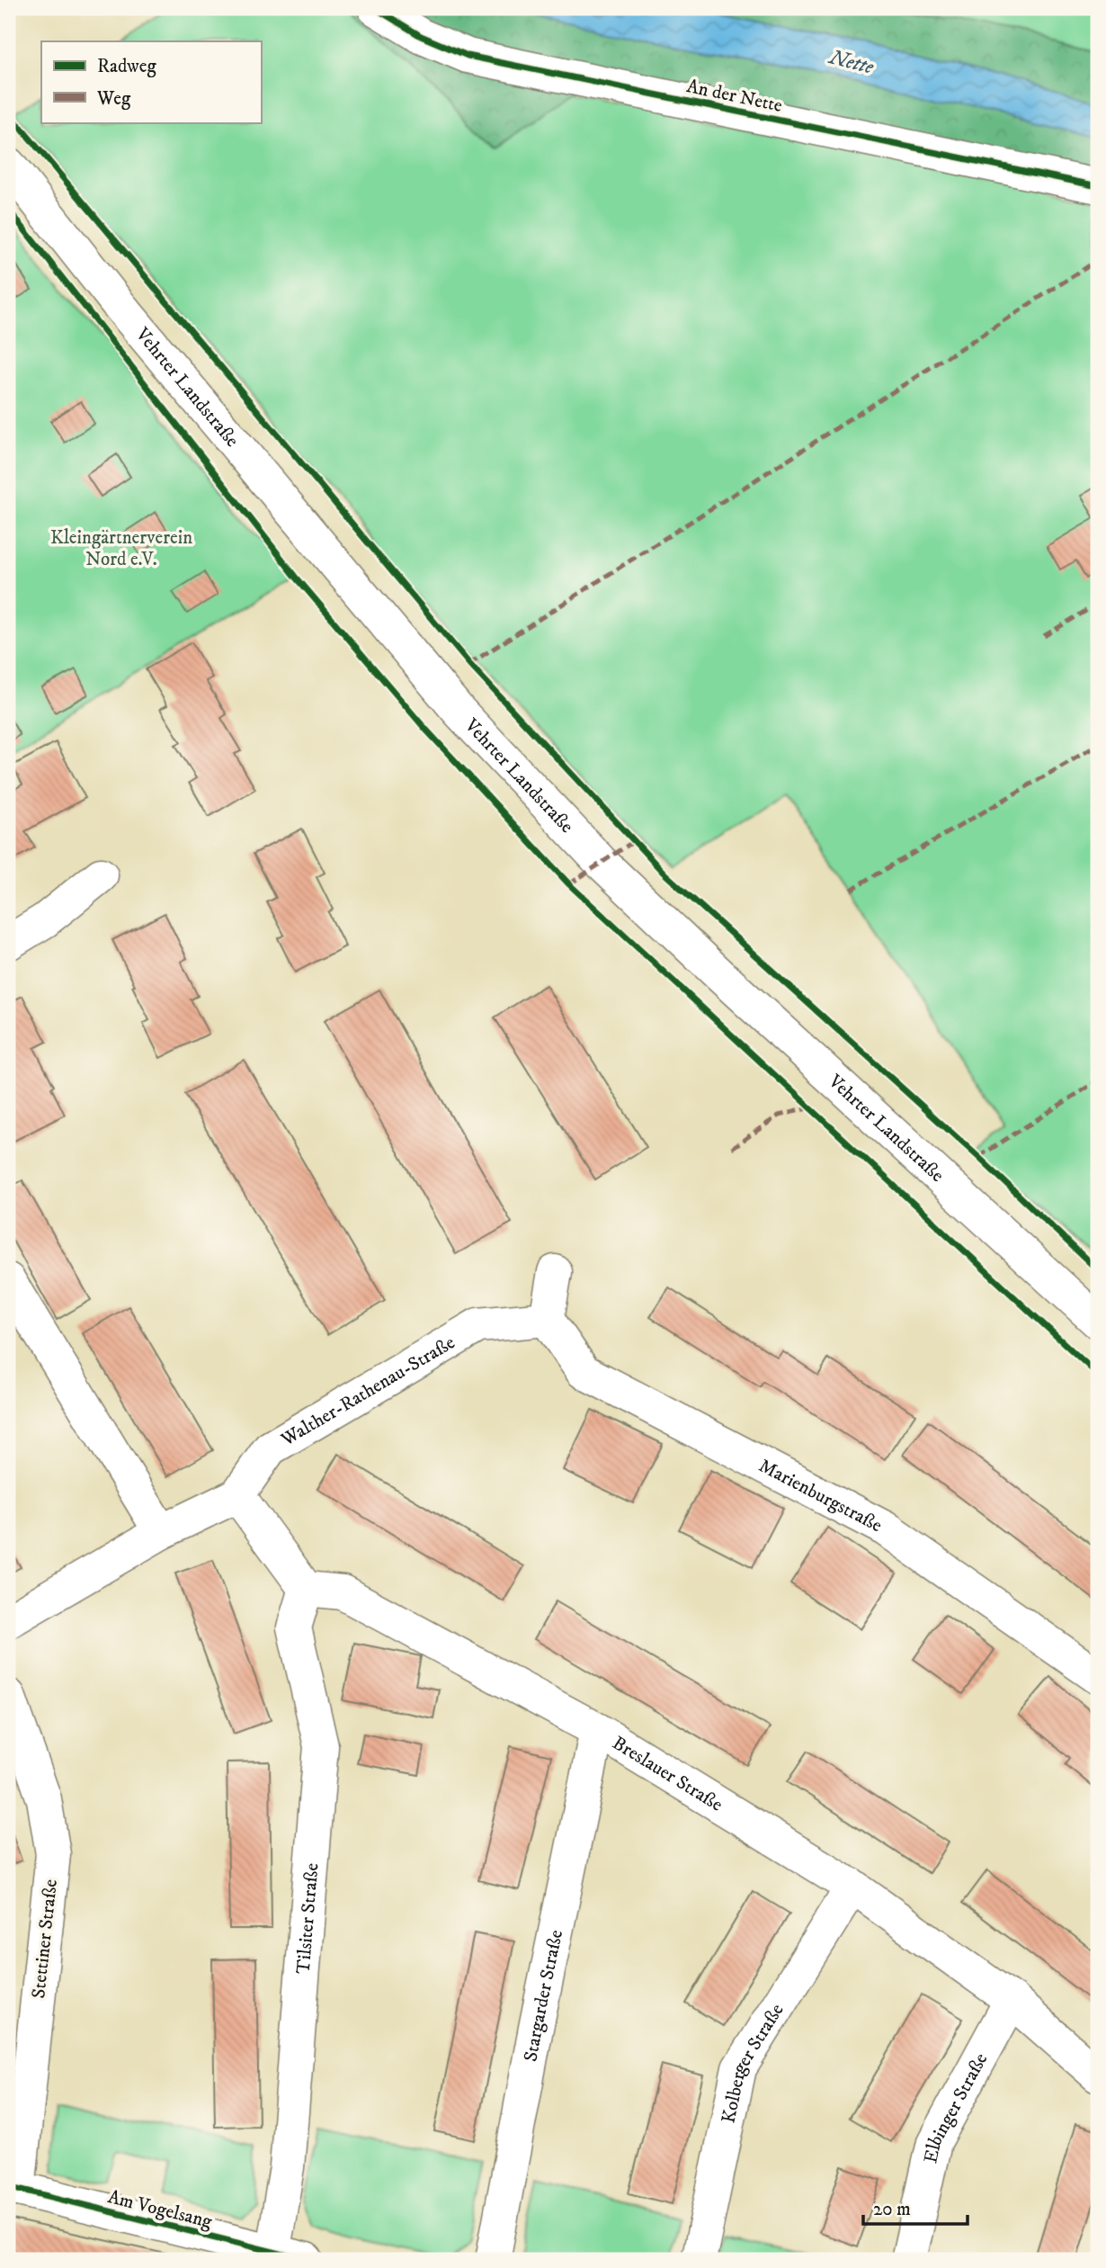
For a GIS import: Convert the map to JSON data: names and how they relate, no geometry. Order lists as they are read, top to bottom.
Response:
{
  "streets": {
    "street": [
      "An der Nette",
      "Vehrter Landstraße",
      "Walther-Rathenau-Straße",
      "Marienburgstraße",
      "Breslauer Straße",
      "Tilsiter Straße",
      "Stettiner Straße",
      "Stargarder Straße",
      "Kolberger Straße",
      "Elbinger Straße",
      "Am Vogelsang"
    ]
  },
  "crossings": [
    ["Walther-Rathenau-Straße", "Marienburgstraße"],
    ["Breslauer Straße", "Tilsiter Straße"],
    ["Breslauer Straße", "Stargarder Straße"],
    ["Breslauer Straße", "Kolberger Straße"],
    ["Breslauer Straße", "Elbinger Straße"],
    ["Tilsiter Straße", "Am Vogelsang"],
    ["Stettiner Straße", "Am Vogelsang"]
  ],
  "water": ["Nette"],
  "parks": ["Kleingärtnerverein Nord e.V."],
  "legend": ["Radweg", "Weg"],
  "scale_bar": "20 m"
}
